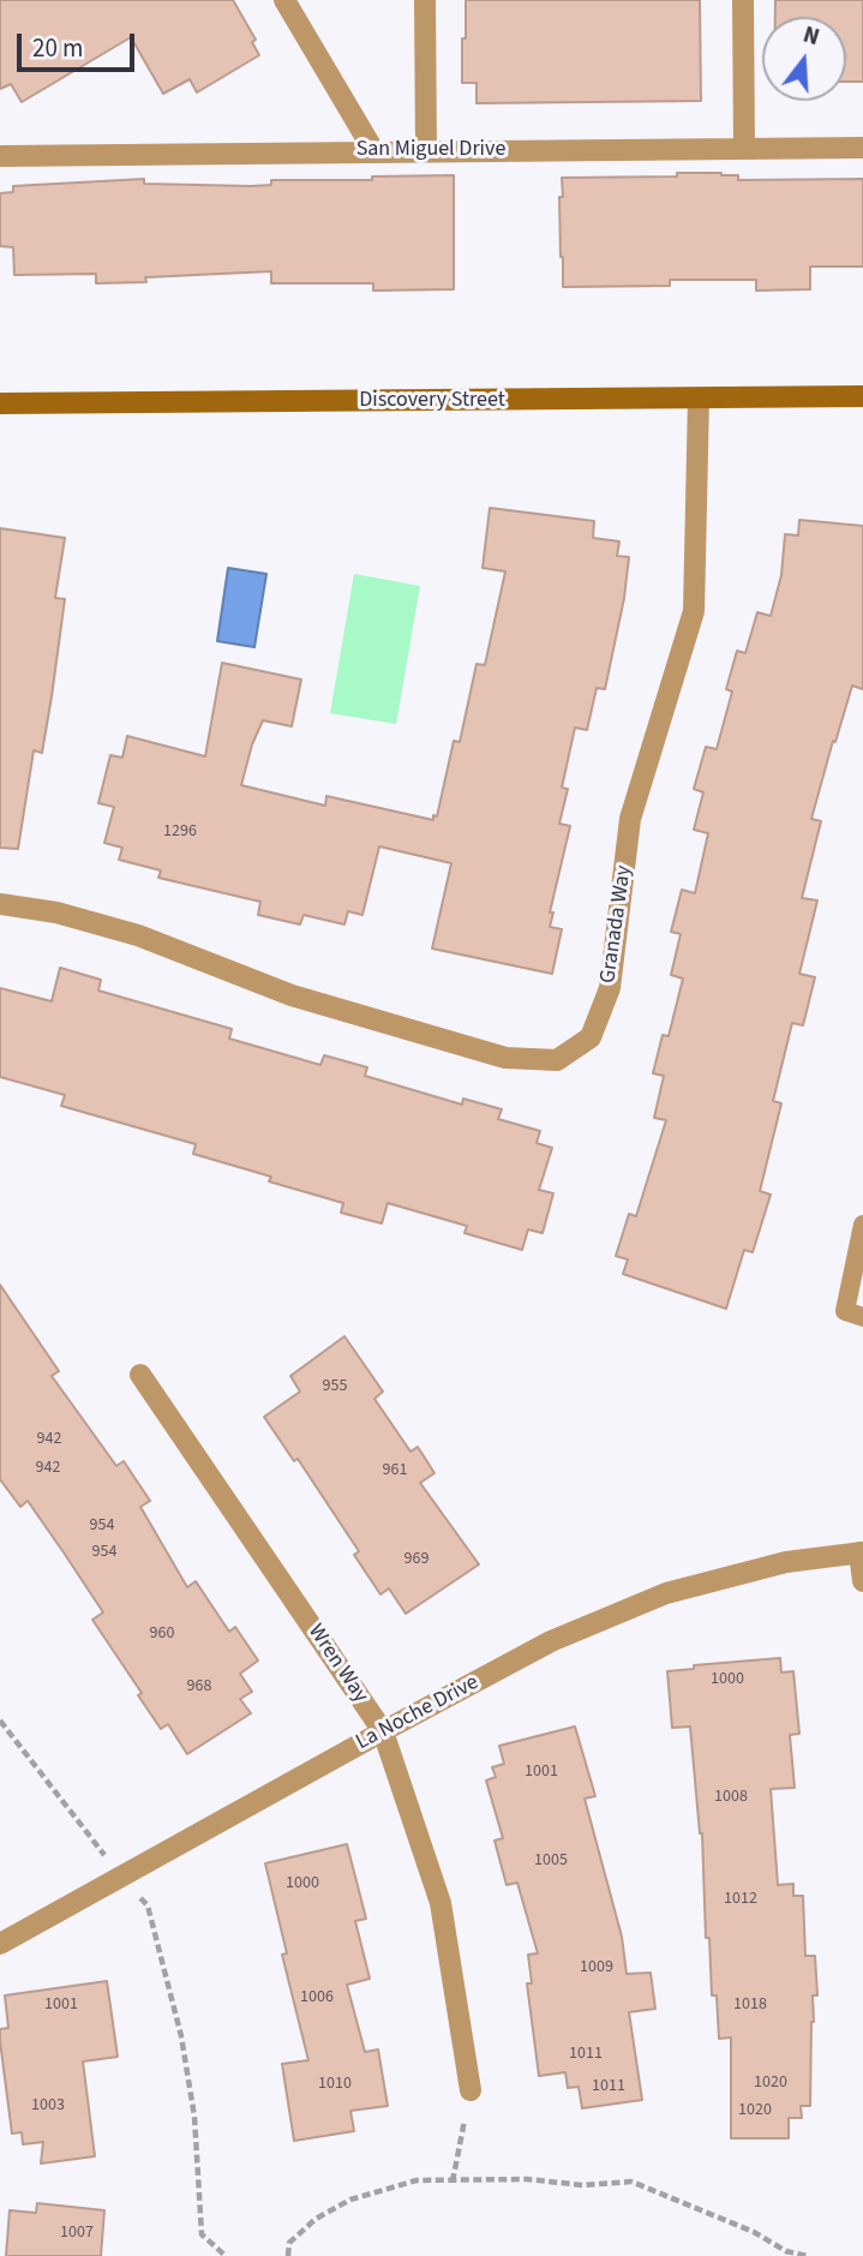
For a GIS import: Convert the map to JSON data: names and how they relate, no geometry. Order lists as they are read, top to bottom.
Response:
{
  "streets": {
    "main road": ["Discovery Street"],
    "street": [
      "San Miguel Drive",
      "Granada Way",
      "Wren Way",
      "La Noche Drive"
    ]
  },
  "crossings": [
    ["Discovery Street", "Granada Way"],
    ["Wren Way", "La Noche Drive"]
  ],
  "house_numbers": [
    "1296",
    "955",
    "942",
    "942",
    "961",
    "954",
    "954",
    "969",
    "960",
    "1000",
    "968",
    "1001",
    "1008",
    "1005",
    "1000",
    "1012",
    "1009",
    "1006",
    "1001",
    "1018",
    "1011",
    "1020",
    "1010",
    "1011",
    "1003",
    "1020",
    "1007"
  ],
  "scale_bar": "20 m",
  "north": "top"
}
